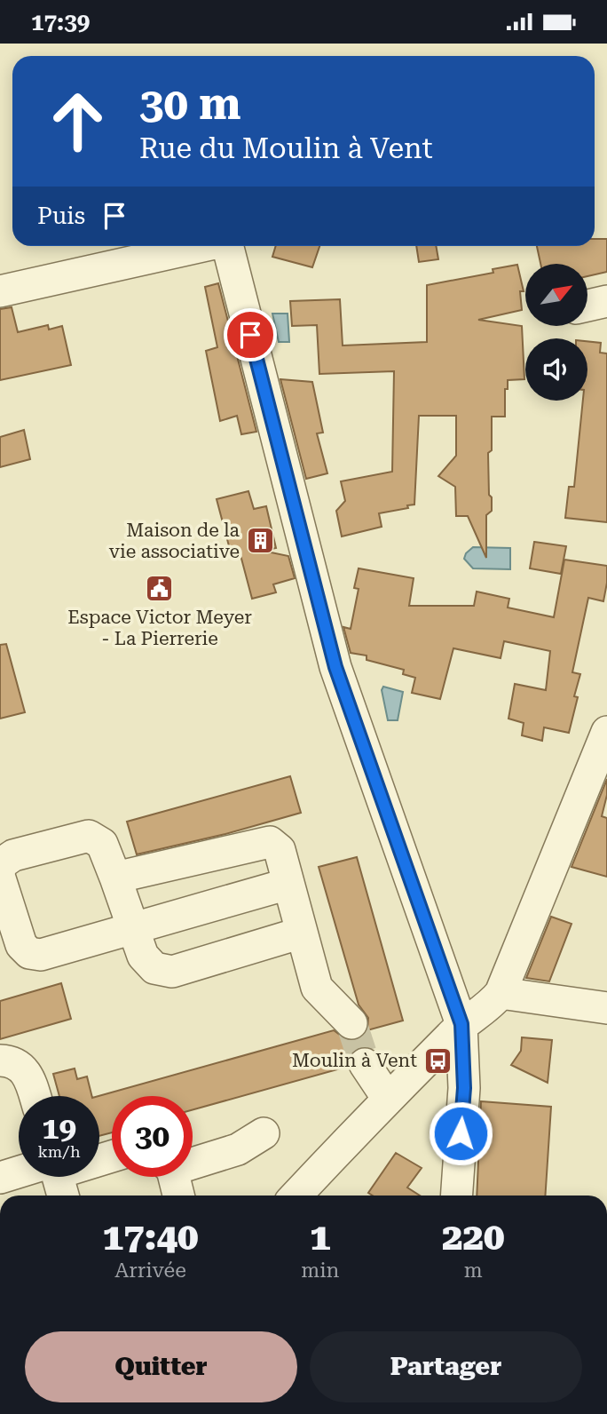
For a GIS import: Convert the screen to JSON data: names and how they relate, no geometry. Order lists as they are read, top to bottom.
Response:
{
  "places": {
    "building": ["Maison de la vie associative"],
    "public building": ["Espace Victor Meyer - La Pierrerie"],
    "bus stop": ["Moulin à Vent"]
  },
  "north": "top right",
  "page": {
    "status": "17:39",
    "turn": ["30 m", "Rue du Moulin à Vent"],
    "then": "Puis",
    "speed": "19 km/h",
    "limit": "30",
    "eta": [
      "17:40",
      "Arrivée",
      "1",
      "min",
      "220",
      "m"
    ],
    "buttons": ["Quitter", "Partager"]
  }
}
